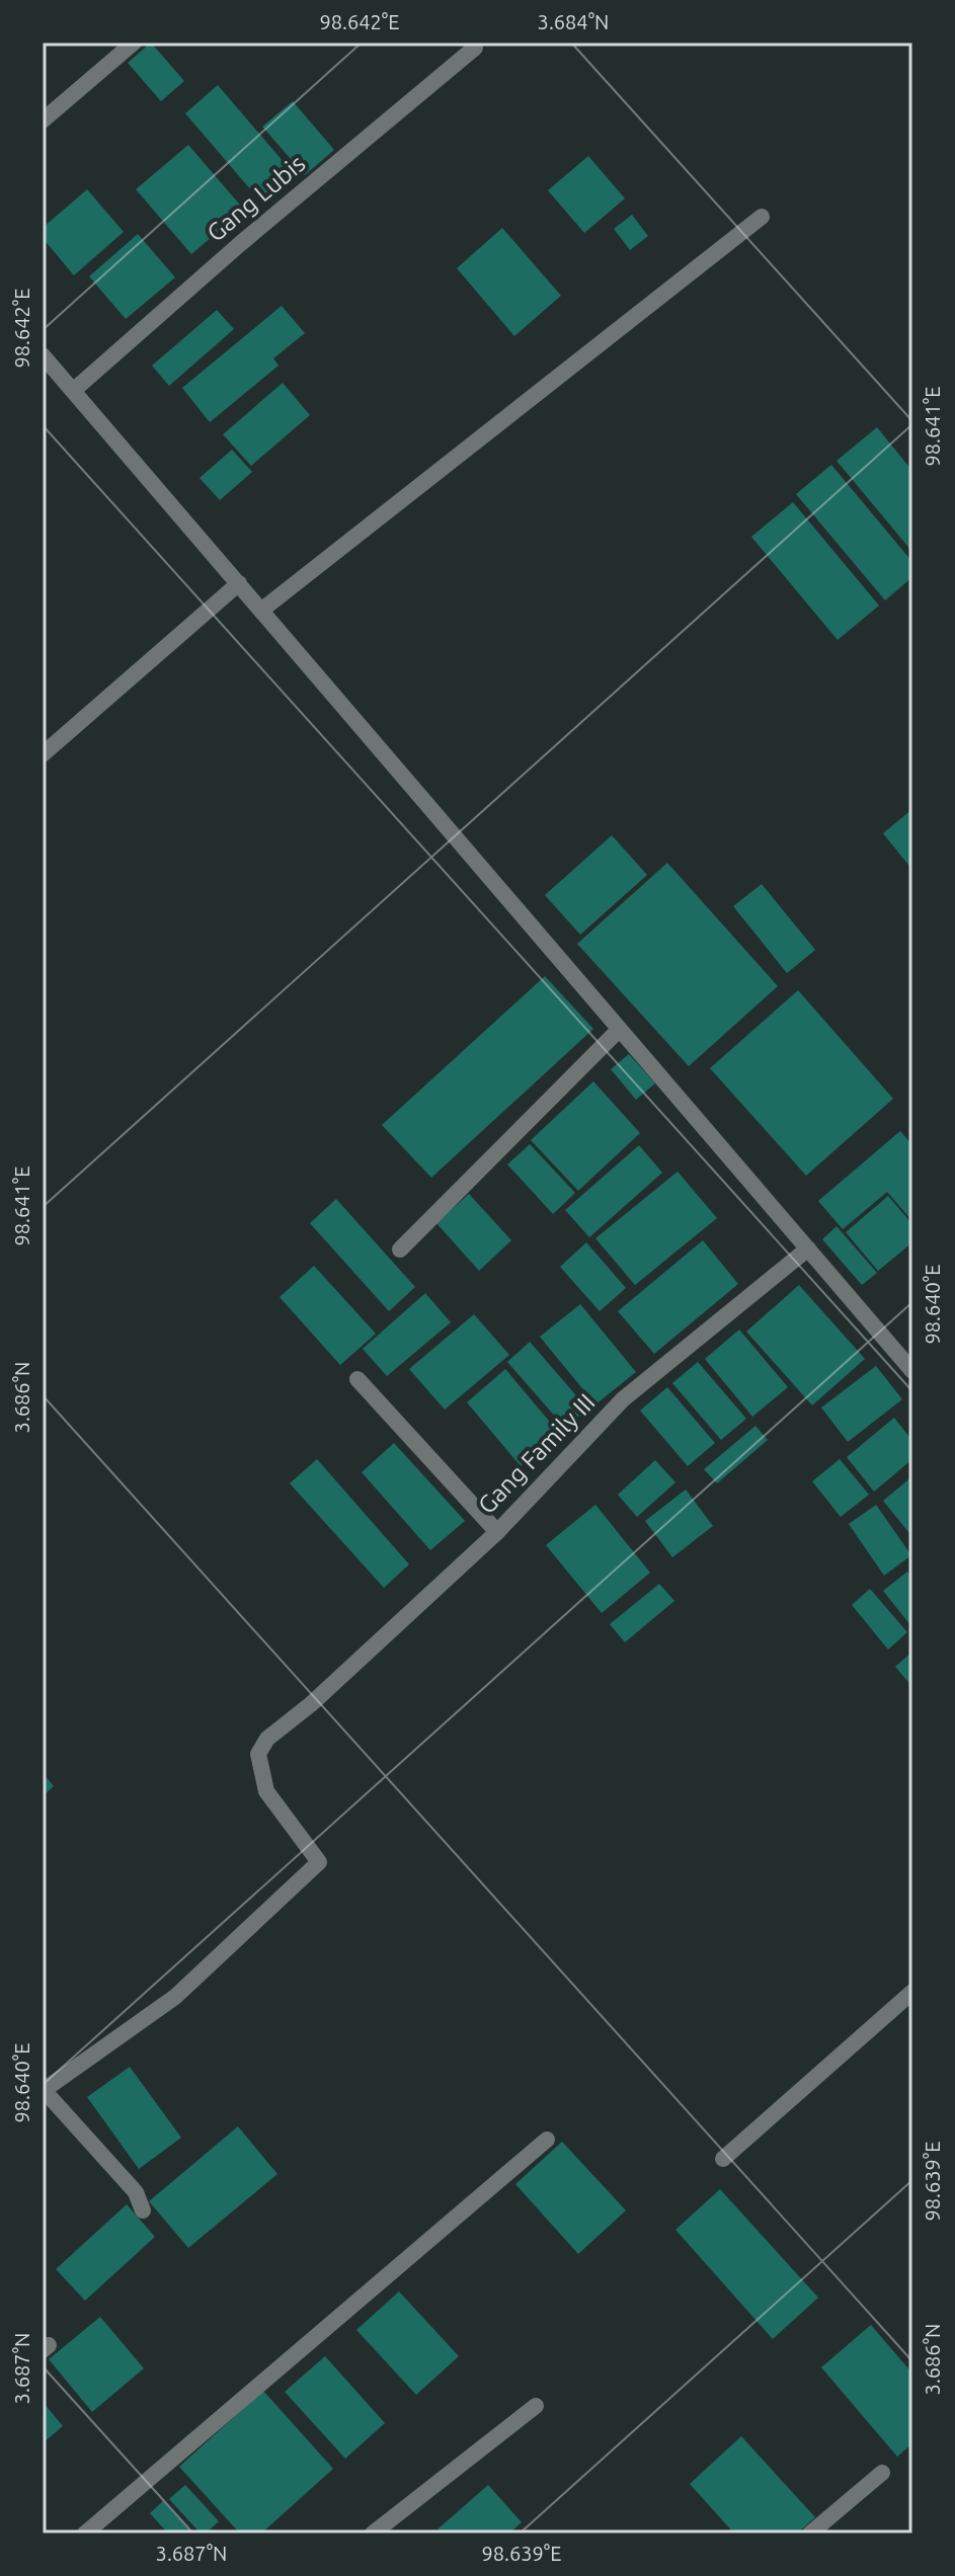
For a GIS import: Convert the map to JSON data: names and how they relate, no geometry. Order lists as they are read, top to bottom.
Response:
{
  "streets": {
    "street": ["Gang Lubis", "Gang Family III"]
  },
  "coordinates": [
    "98.642°E",
    "3.684°N",
    "98.641°E",
    "98.640°E",
    "3.686°N",
    "98.639°E",
    "3.687°N"
  ]
}
